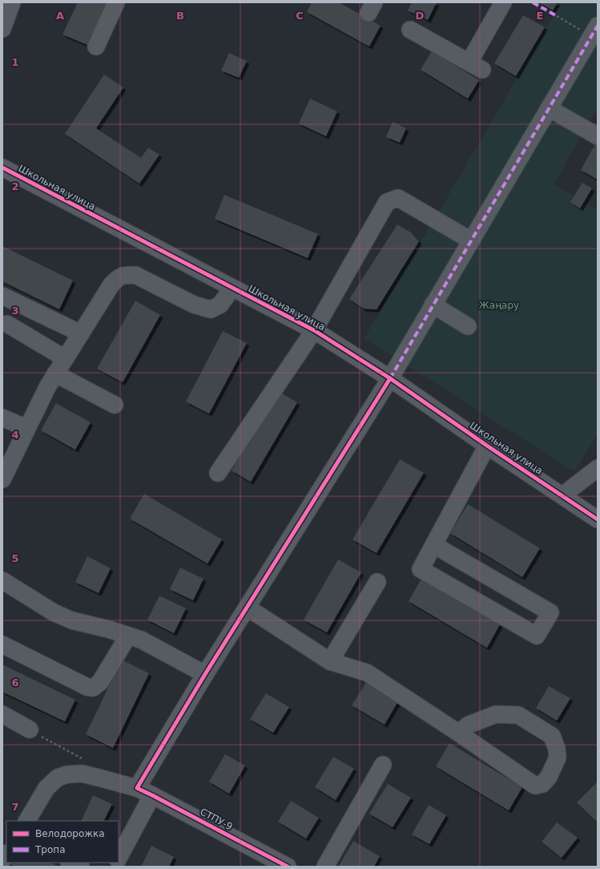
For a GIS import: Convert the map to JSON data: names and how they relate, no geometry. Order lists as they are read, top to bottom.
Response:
{
  "streets": {
    "street": ["Школьная улица", "СТПУ-9"]
  },
  "parks": ["Жаңару"],
  "legend": ["Велодорожка", "Тропа"],
  "grid": {
    "columns": [
      "A",
      "B",
      "C",
      "D",
      "E"
    ],
    "rows": [
      "1",
      "2",
      "3",
      "4",
      "5",
      "6",
      "7"
    ]
  }
}
